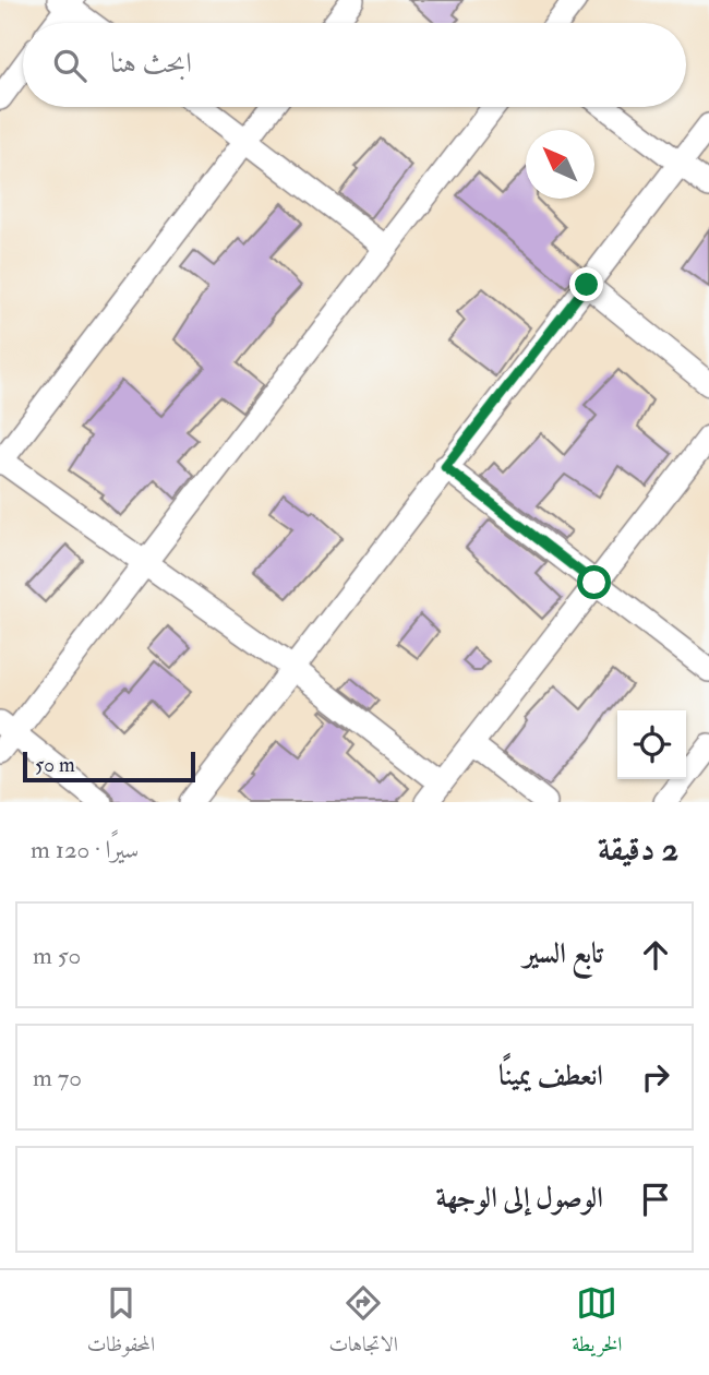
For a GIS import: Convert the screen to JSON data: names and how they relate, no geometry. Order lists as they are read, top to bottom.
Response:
{
  "scale_bar": "50 m",
  "north": "top left",
  "page": {
    "search": "ابحث هنا",
    "scale": "50 m",
    "heading": ["2 دقيقة", "سيرًا · 120 m"],
    "list": [
      ["تابع السير", "50 m"],
      ["انعطف يمينًا", "70 m"],
      "الوصول إلى الوجهة"
    ],
    "nav": ["الخريطة", "الاتجاهات", "المحفوظات"]
  }
}
